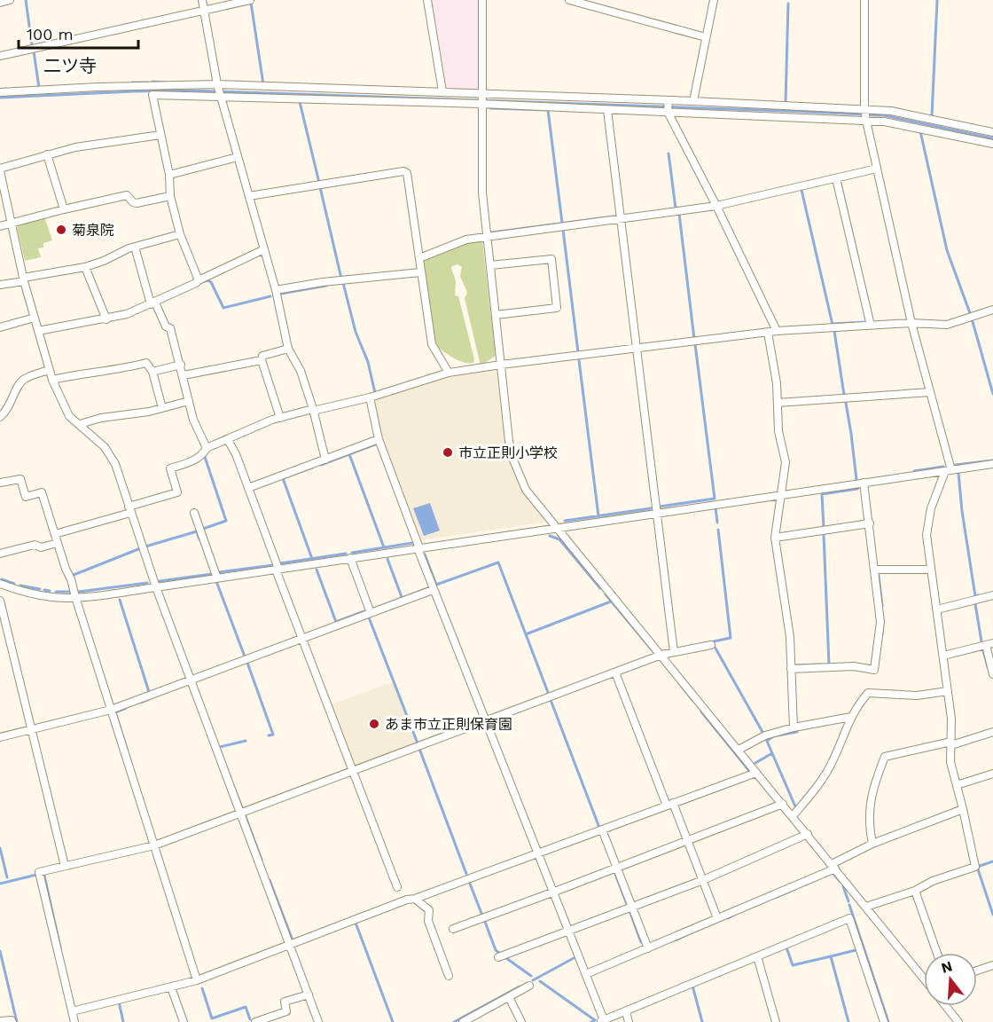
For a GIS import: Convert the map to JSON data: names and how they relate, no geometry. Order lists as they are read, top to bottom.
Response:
{
  "districts": ["二ツ寺"],
  "places": ["菊泉院", "市立正則小学校", "あま市立正則保育園"],
  "scale_bar": "100 m",
  "north": "top"
}
